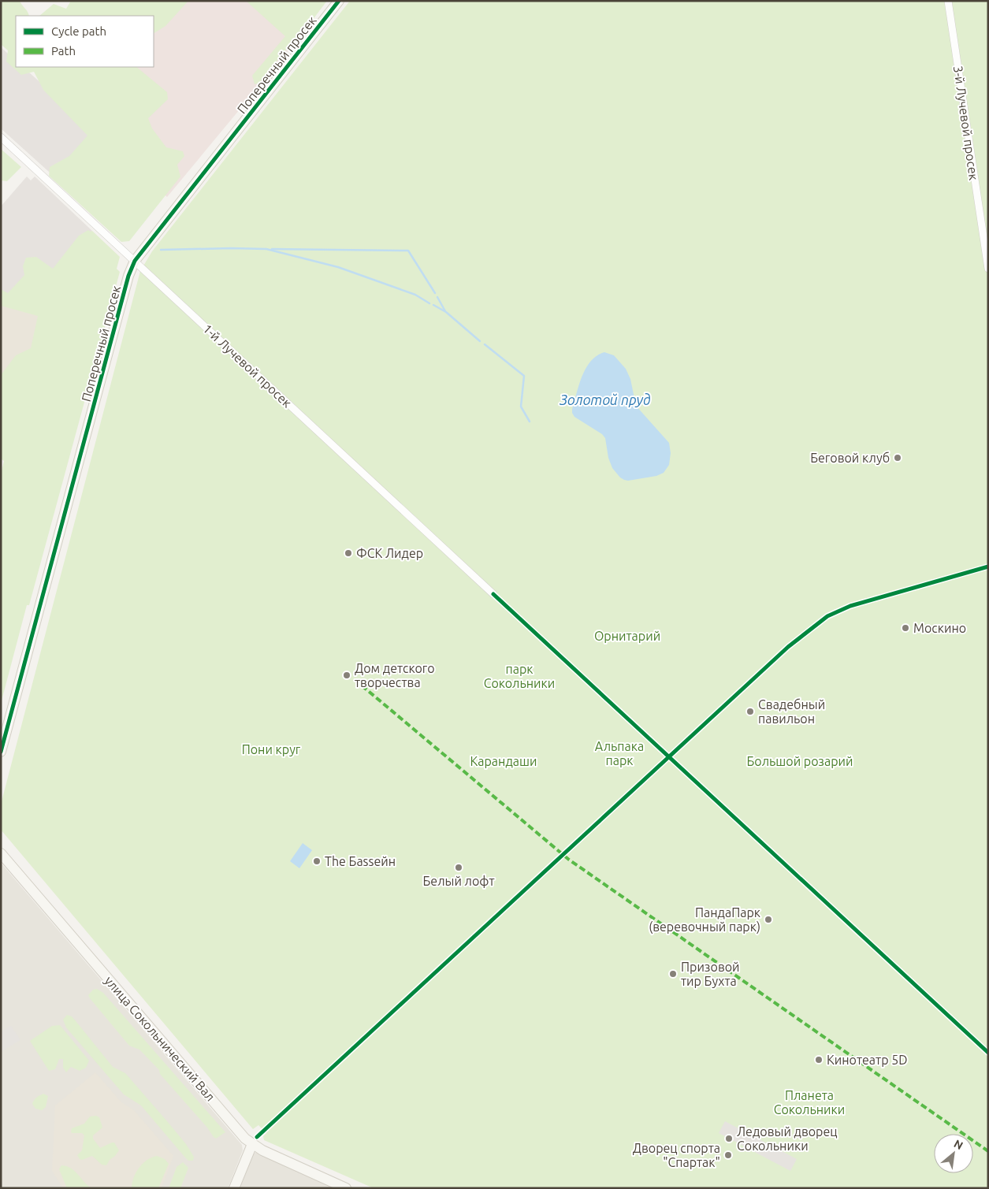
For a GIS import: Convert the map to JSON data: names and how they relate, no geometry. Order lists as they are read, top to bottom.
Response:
{
  "streets": {
    "street": [
      "Поперечный просек",
      "3-й Лучевой просек",
      "1-й Лучевой просек",
      "улица Сокольнический Вал"
    ]
  },
  "crossings": [
    ["Поперечный просек", "1-й Лучевой просек"]
  ],
  "water": ["Золотой пруд"],
  "parks": [
    "Орнитарий",
    "парк Сокольники",
    "Альпака парк",
    "Пони круг",
    "Карандаши",
    "Большой розарий",
    "Планета Сокольники"
  ],
  "places": [
    "Беговой клуб",
    "ФСК Лидер",
    "Москино",
    "Дом детского творчества",
    "Свадебный павильон",
    "The Баssейн",
    "Белый лофт",
    "ПандаПарк (веревочный парк)",
    "Призовой тир Бухта",
    "Кинотеатр 5D",
    "Ледовый дворец Сокольники",
    "Дворец спорта \"Спартак\""
  ],
  "legend": ["Cycle path", "Path"],
  "north": "top right"
}
